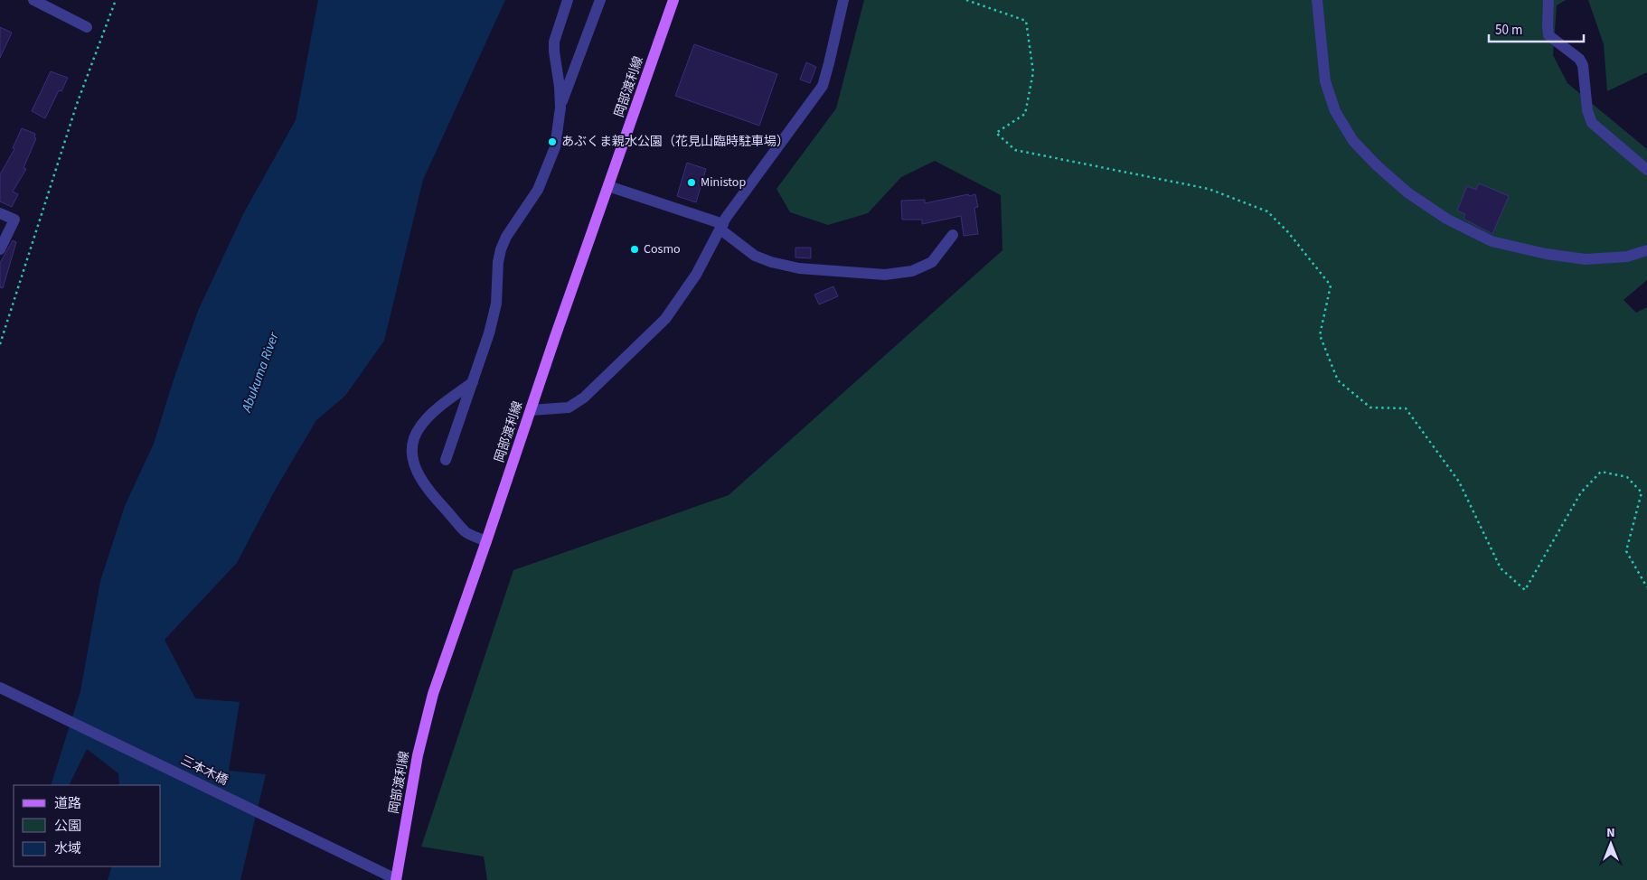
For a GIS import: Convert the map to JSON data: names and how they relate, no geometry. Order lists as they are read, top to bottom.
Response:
{
  "streets": {
    "main road": ["岡部渡利線"],
    "street": ["三本木橋"]
  },
  "crossings": [
    ["岡部渡利線", "三本木橋"]
  ],
  "water": ["Abukuma River"],
  "places": ["あぶくま親水公園（花見山臨時駐車場）", "Ministop", "Cosmo"],
  "legend": ["道路", "公園", "水域"],
  "scale_bar": "50 m",
  "north": "top"
}
